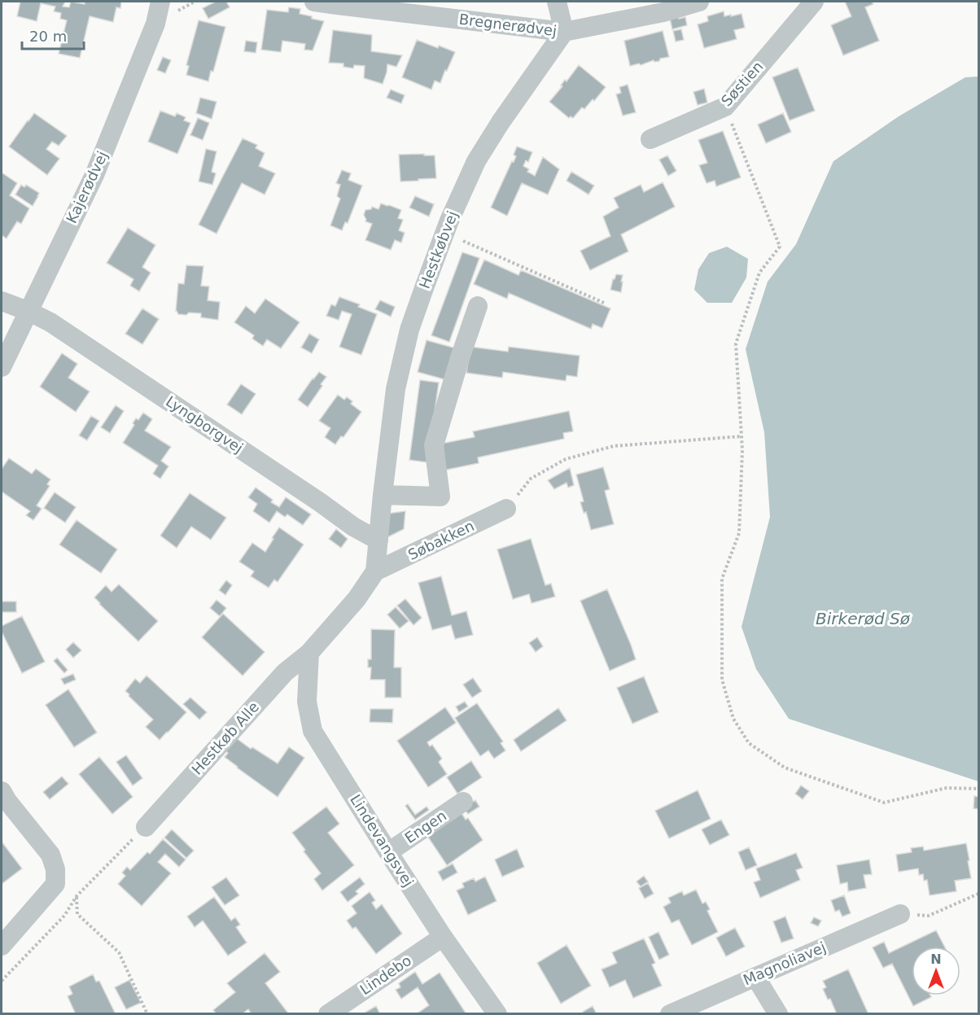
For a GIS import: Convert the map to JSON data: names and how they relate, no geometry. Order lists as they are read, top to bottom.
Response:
{
  "streets": {
    "street": [
      "Bregnerødvej",
      "Søstien",
      "Kajerødvej",
      "Hestkøbvej",
      "Lyngborgvej",
      "Søbakken",
      "Hestkøb Alle",
      "Engen",
      "Lindevangsvej",
      "Magnoliavej",
      "Lindebo"
    ]
  },
  "crossings": [
    ["Bregnerødvej", "Hestkøbvej"],
    ["Kajerødvej", "Lyngborgvej"],
    ["Hestkøbvej", "Lyngborgvej"],
    ["Hestkøbvej", "Søbakken"],
    ["Hestkøbvej", "Hestkøb Alle"],
    ["Hestkøbvej", "Lindevangsvej"],
    ["Hestkøb Alle", "Lindevangsvej"],
    ["Engen", "Lindevangsvej"],
    ["Lindevangsvej", "Lindebo"]
  ],
  "water": ["Birkerød Sø"],
  "scale_bar": "20 m",
  "north": "top"
}
